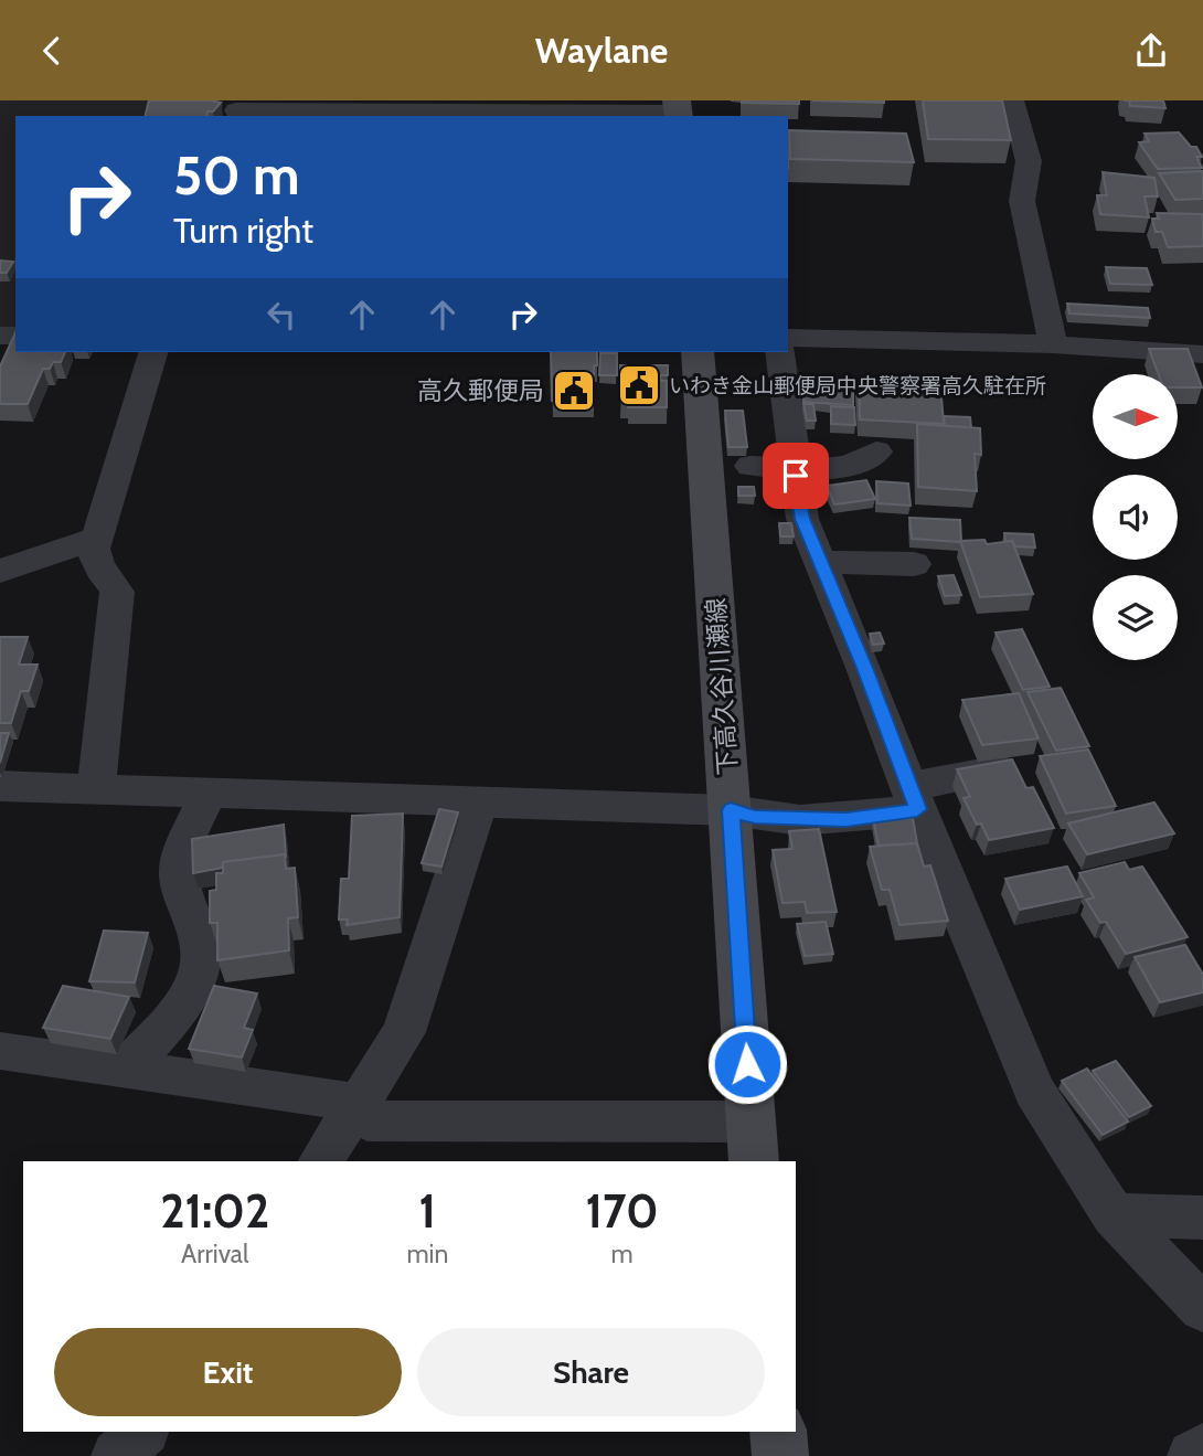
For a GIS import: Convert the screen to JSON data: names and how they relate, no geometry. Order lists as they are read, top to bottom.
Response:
{
  "streets": {
    "main road": ["下高久谷川瀬線"]
  },
  "places": {
    "public building": ["いわき金山郵便局中央警察署高久駐在所", "高久郵便局"]
  },
  "north": "right",
  "page": {
    "header": "Waylane",
    "turn": ["50 m", "Turn right"],
    "eta": [
      "21:02",
      "Arrival",
      "1",
      "min",
      "170",
      "m"
    ],
    "buttons": ["Exit", "Share"]
  }
}
